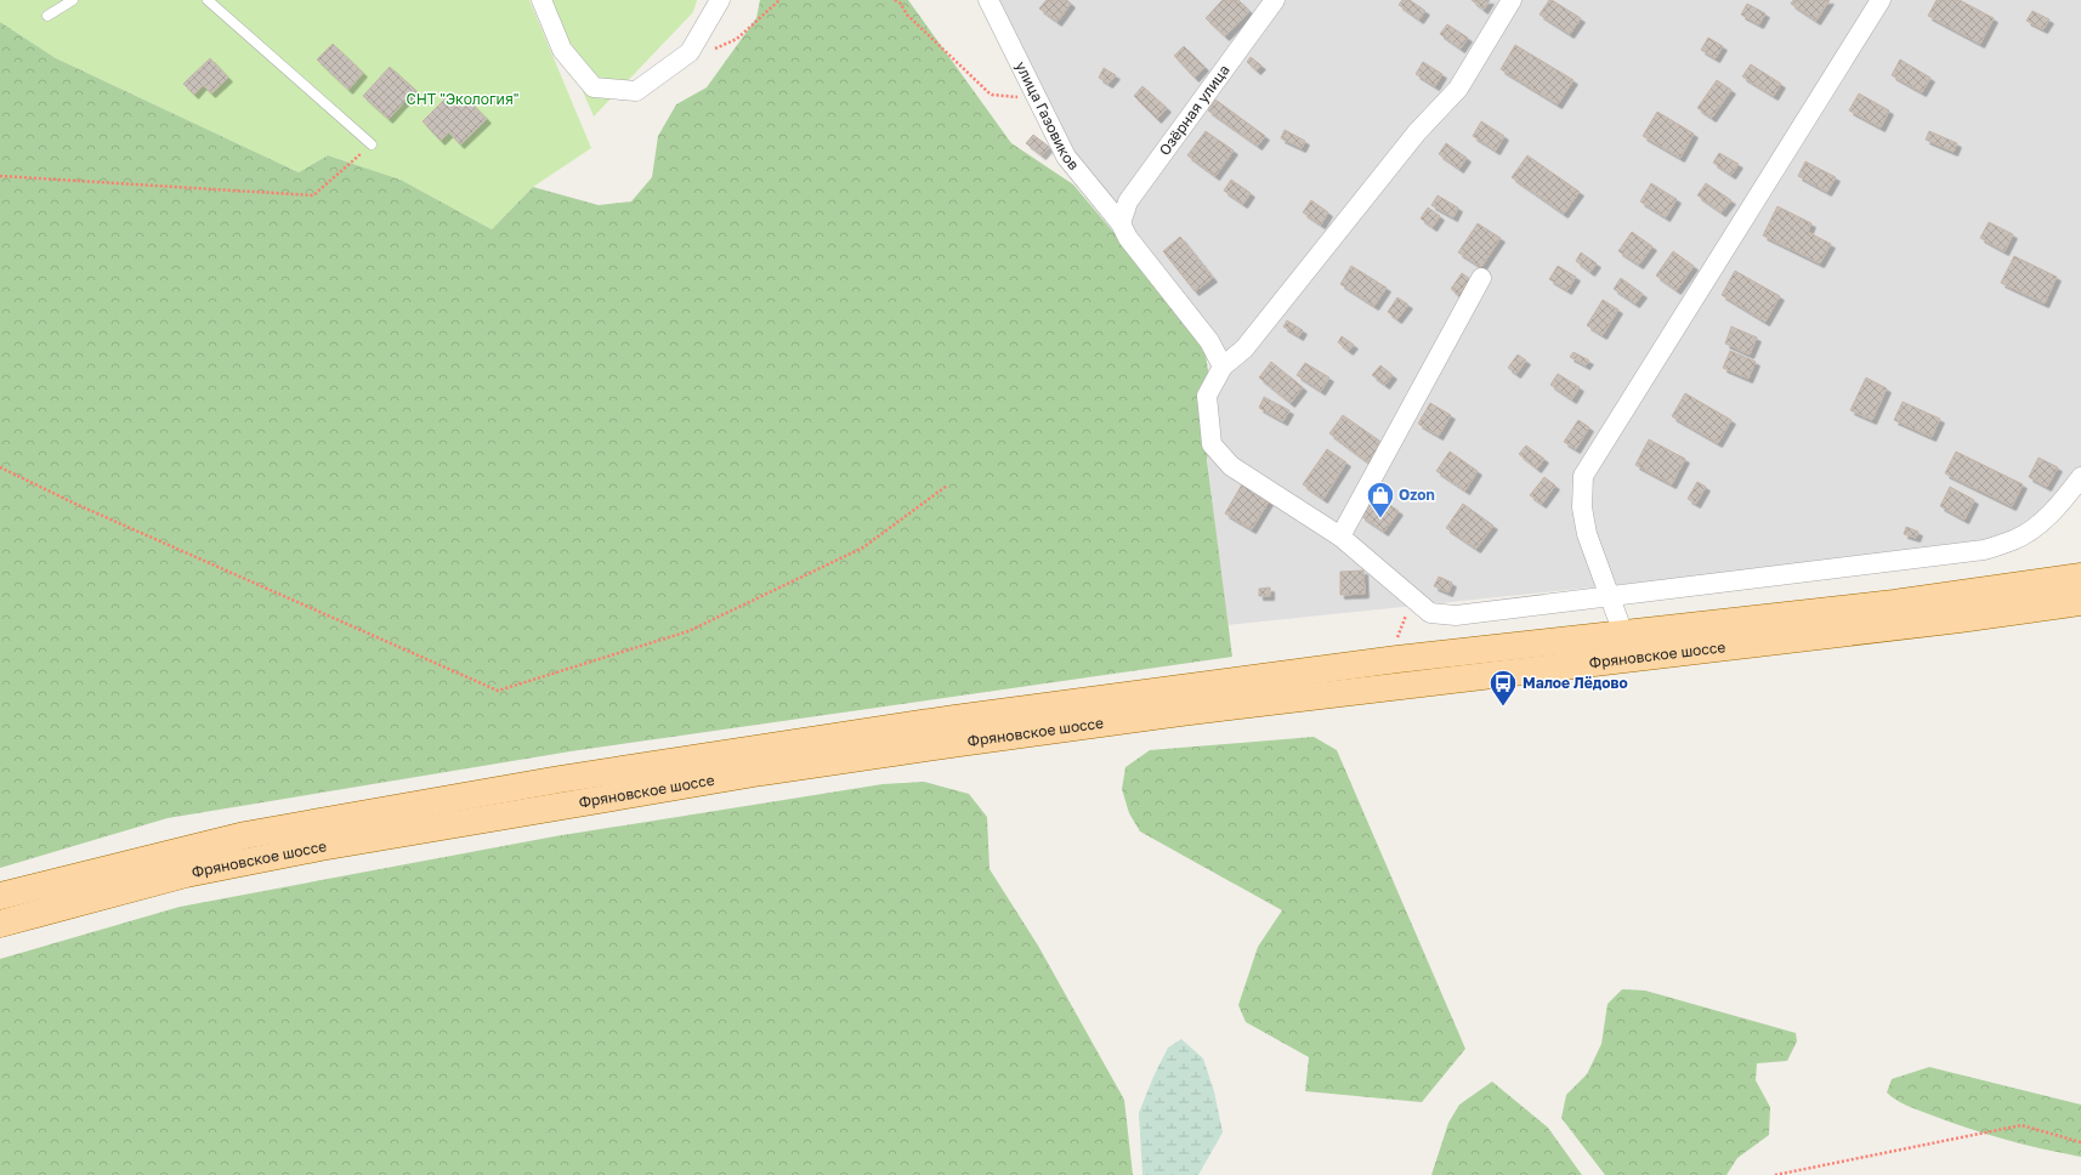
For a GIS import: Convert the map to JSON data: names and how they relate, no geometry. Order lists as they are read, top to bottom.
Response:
{
  "streets": {
    "main road": ["Фряновское шоссе"],
    "street": ["Озёрная улица", "улица Газовиков"]
  },
  "crossings": [
    ["Озёрная улица", "улица Газовиков"]
  ],
  "parks": ["СНТ \"Экология\""],
  "places": {
    "shop": ["Ozon"],
    "bus stop": ["Малое Лёдово"]
  }
}
